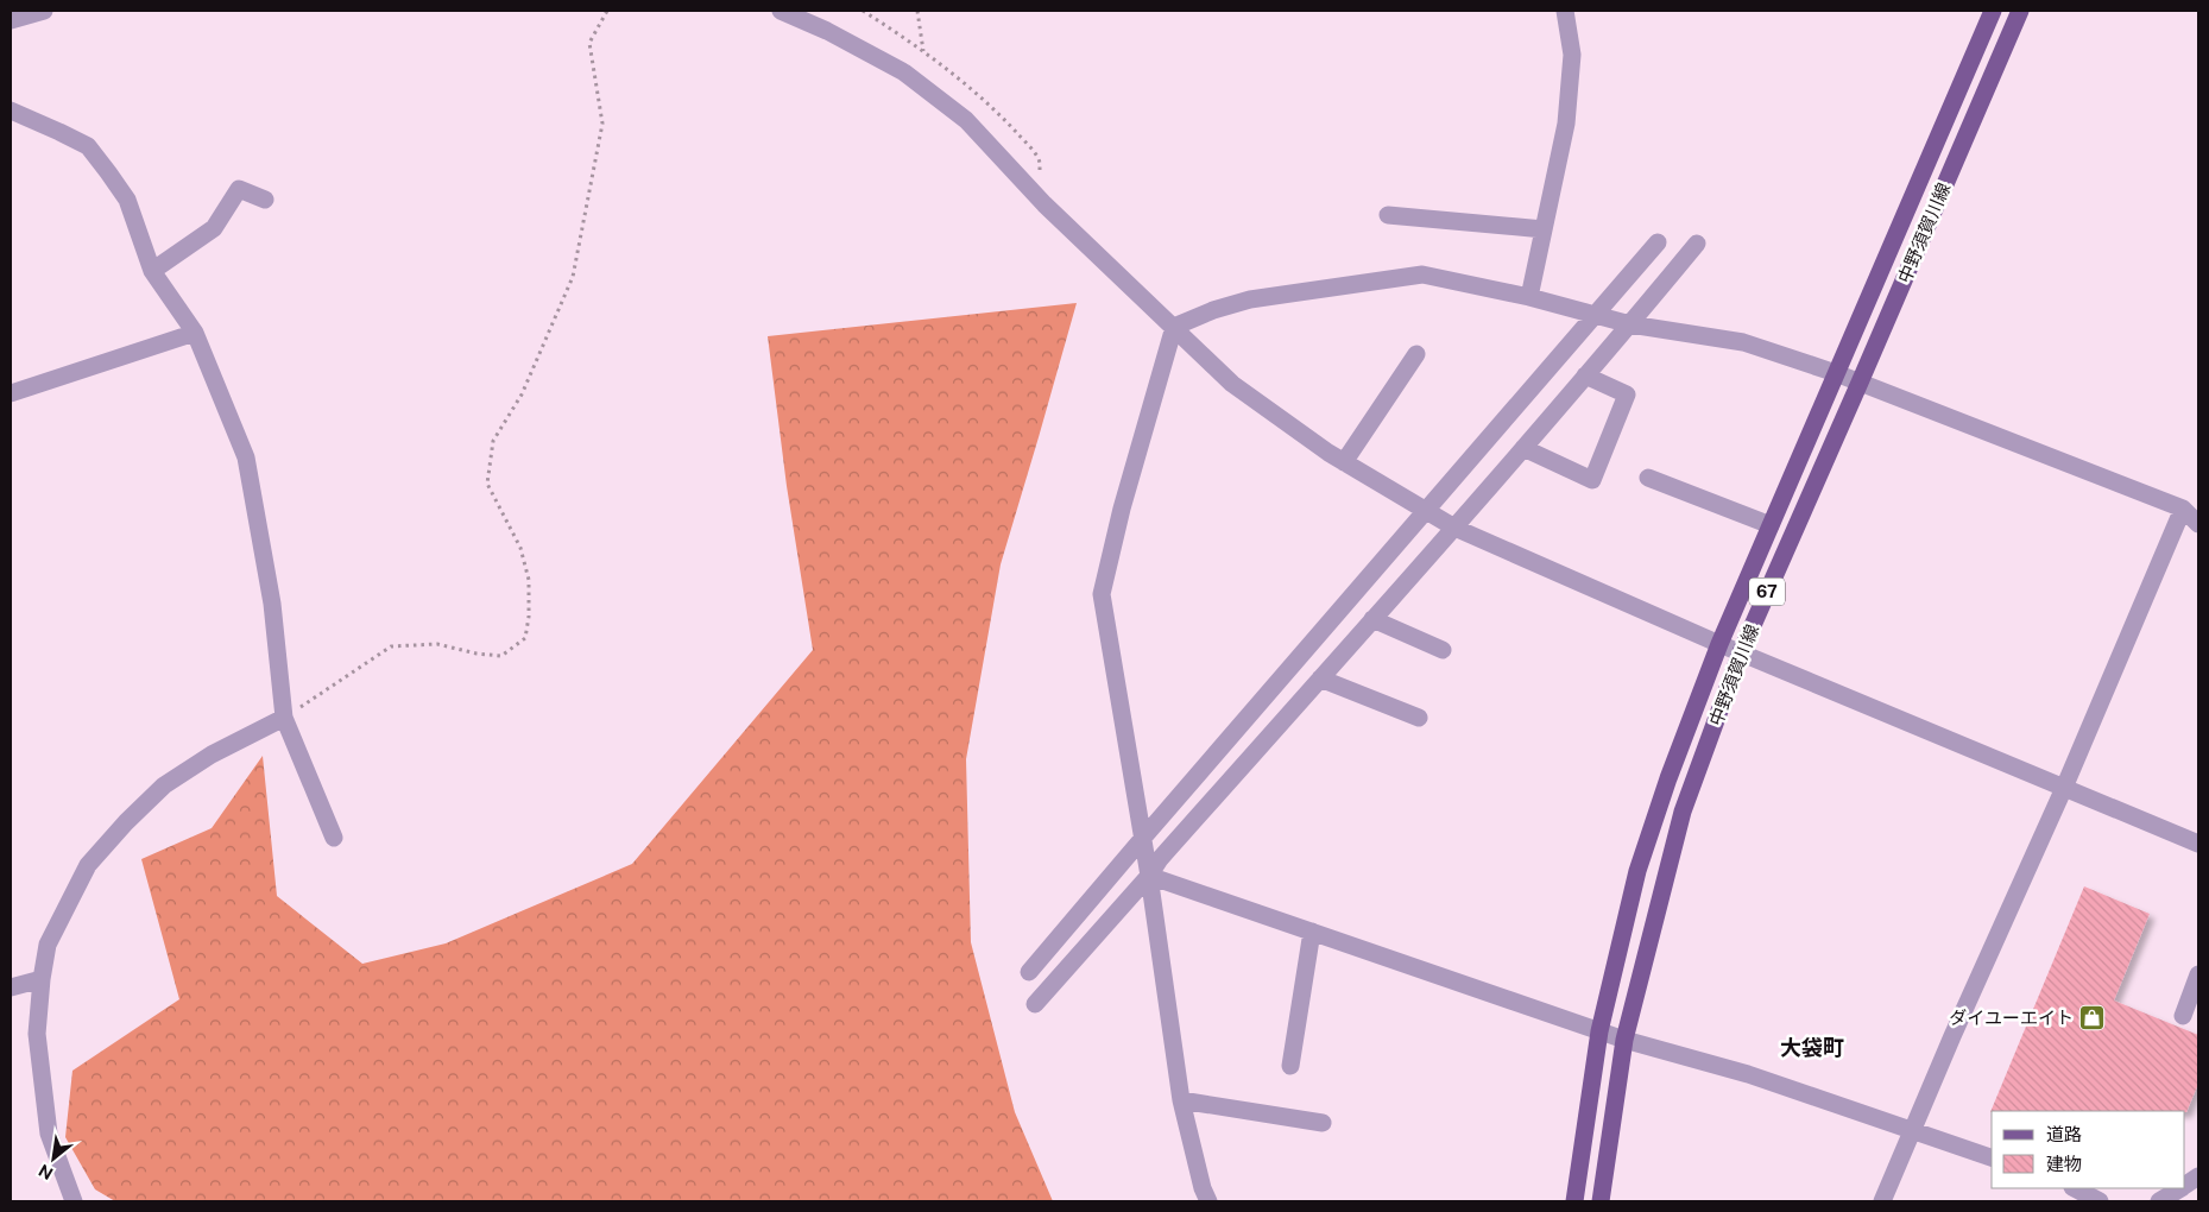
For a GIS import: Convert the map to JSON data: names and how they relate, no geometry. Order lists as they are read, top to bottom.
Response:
{
  "streets": {
    "main road": ["中野須賀川線", "67"]
  },
  "districts": ["大袋町"],
  "places": {
    "shop": ["ダイユーエイト"]
  },
  "legend": ["道路", "建物"],
  "north": "bottom left"
}
